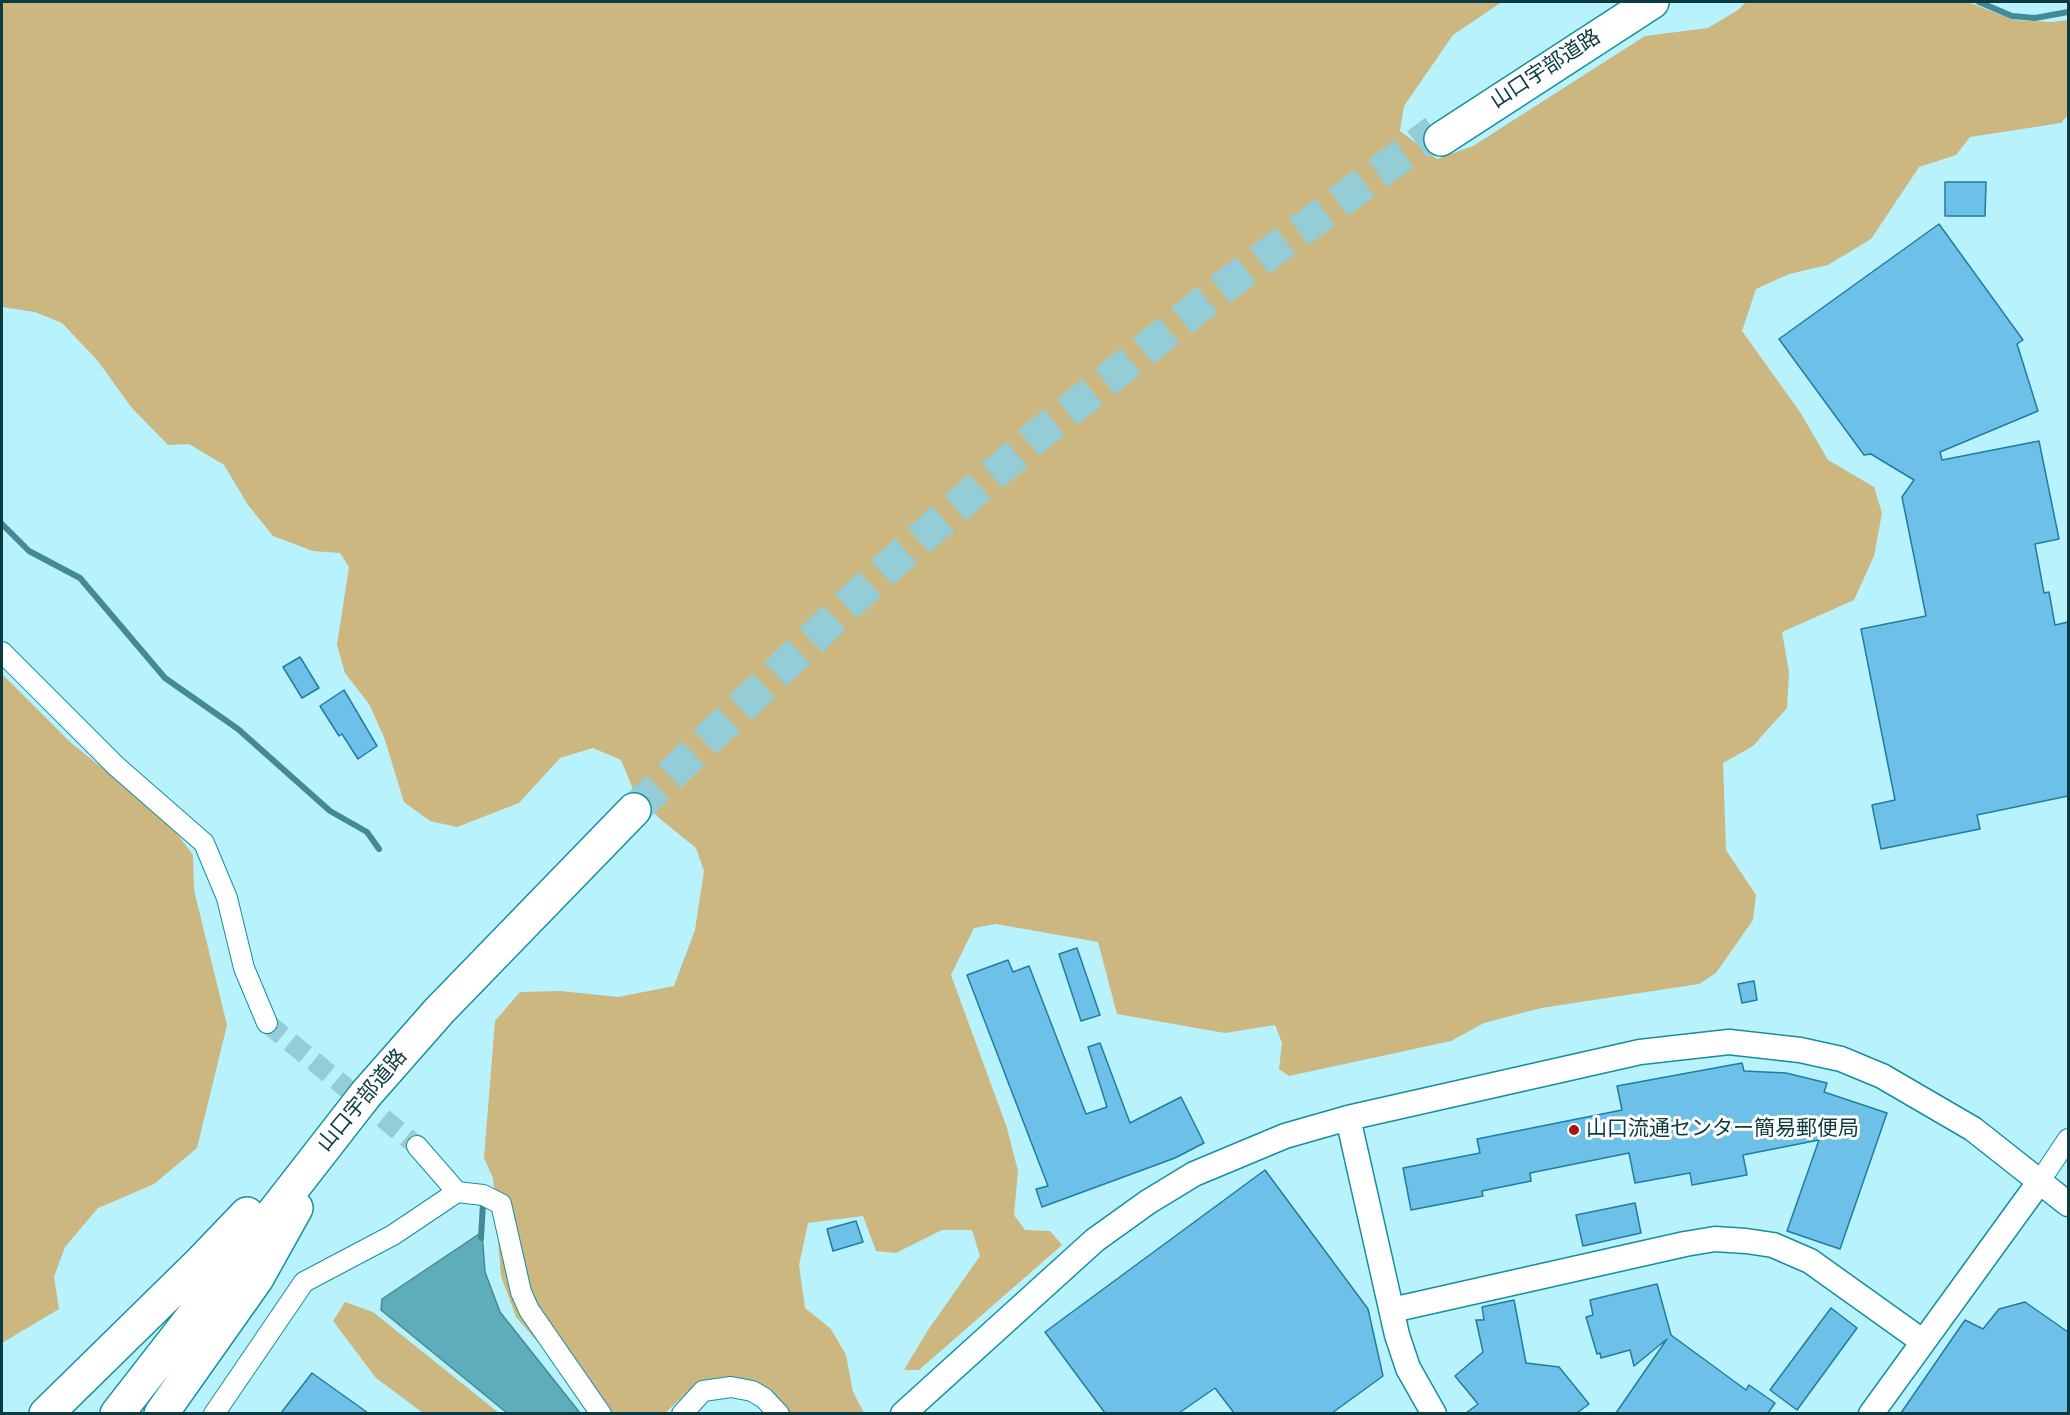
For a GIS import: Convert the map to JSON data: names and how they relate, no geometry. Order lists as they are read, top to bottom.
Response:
{
  "streets": {
    "highway": ["山口宇部道路"]
  },
  "places": ["山口流通センター簡易郵便局"]
}
